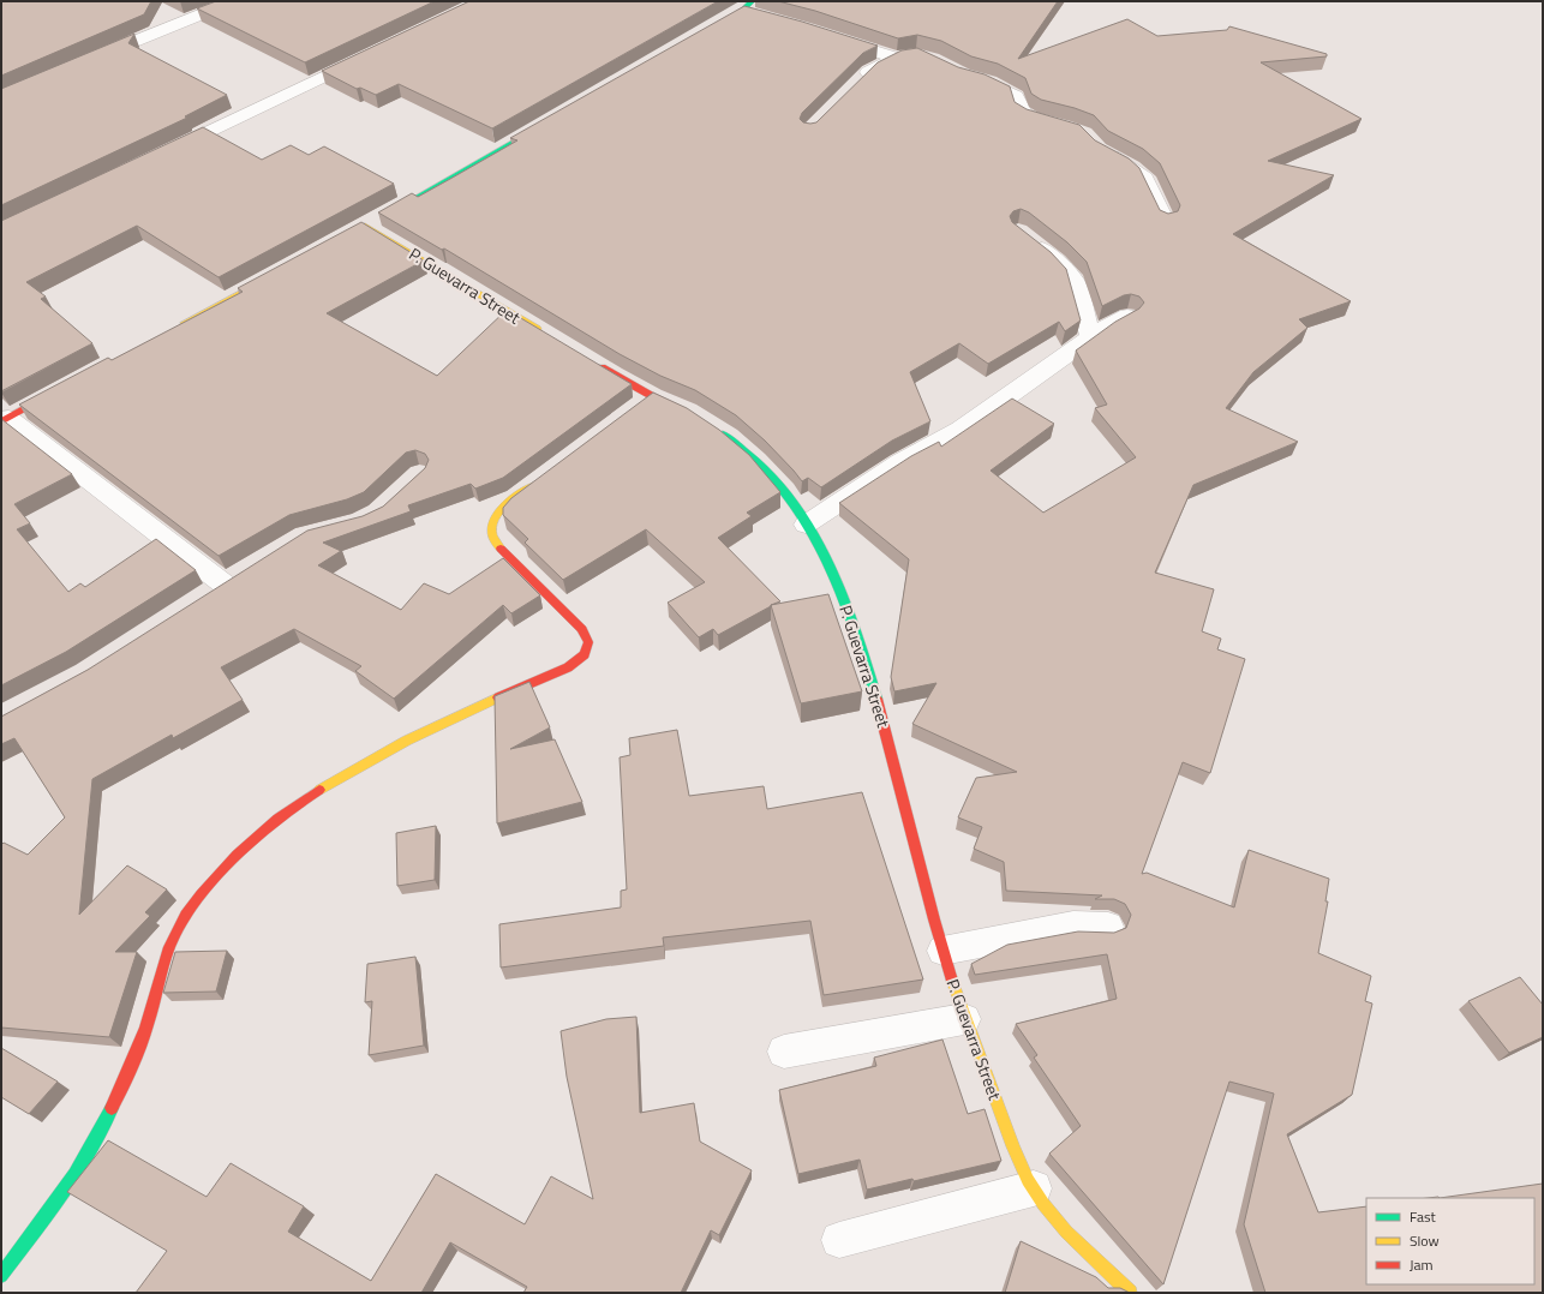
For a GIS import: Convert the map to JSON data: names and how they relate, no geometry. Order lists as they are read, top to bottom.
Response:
{
  "streets": {
    "street": ["P. Guevarra Street"]
  },
  "legend": ["Fast", "Slow", "Jam"]
}
